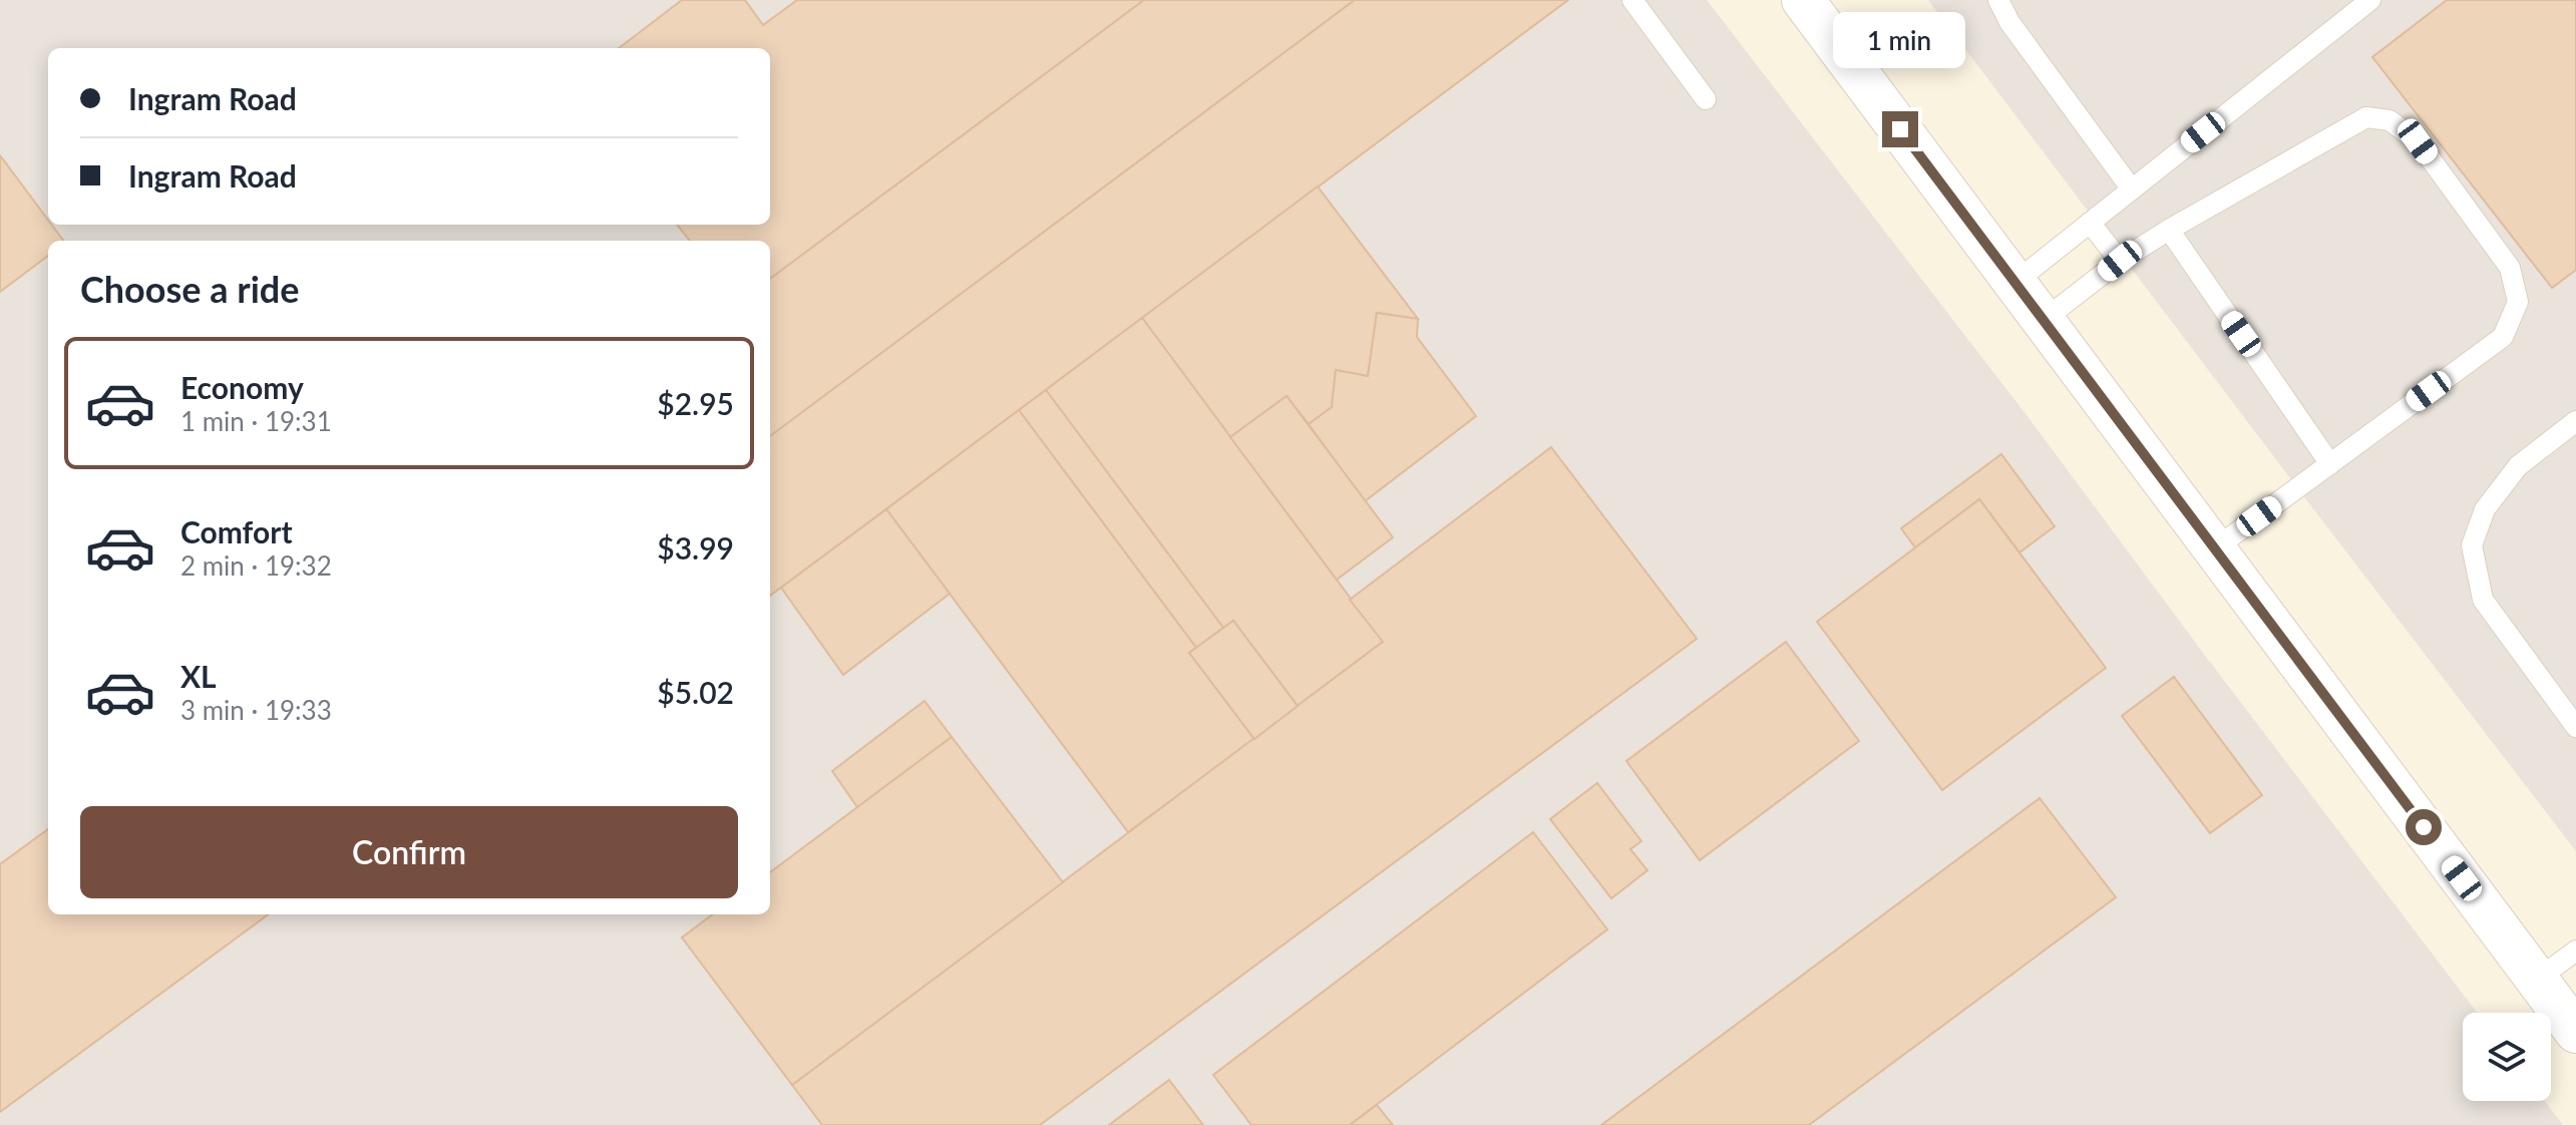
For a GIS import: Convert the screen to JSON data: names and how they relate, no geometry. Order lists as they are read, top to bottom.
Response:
{
  "page": {
    "bubble": "1 min",
    "banner": ["Ingram Road", "Ingram Road"],
    "heading": "Choose a ride",
    "list": [
      {
        "name": "Economy",
        "note": "1 min · 19:31",
        "value": "$2.95"
      },
      {
        "name": "Comfort",
        "note": "2 min · 19:32",
        "value": "$3.99"
      },
      {
        "name": "XL",
        "note": "3 min · 19:33",
        "value": "$5.02"
      }
    ],
    "buttons": "Confirm"
  }
}
